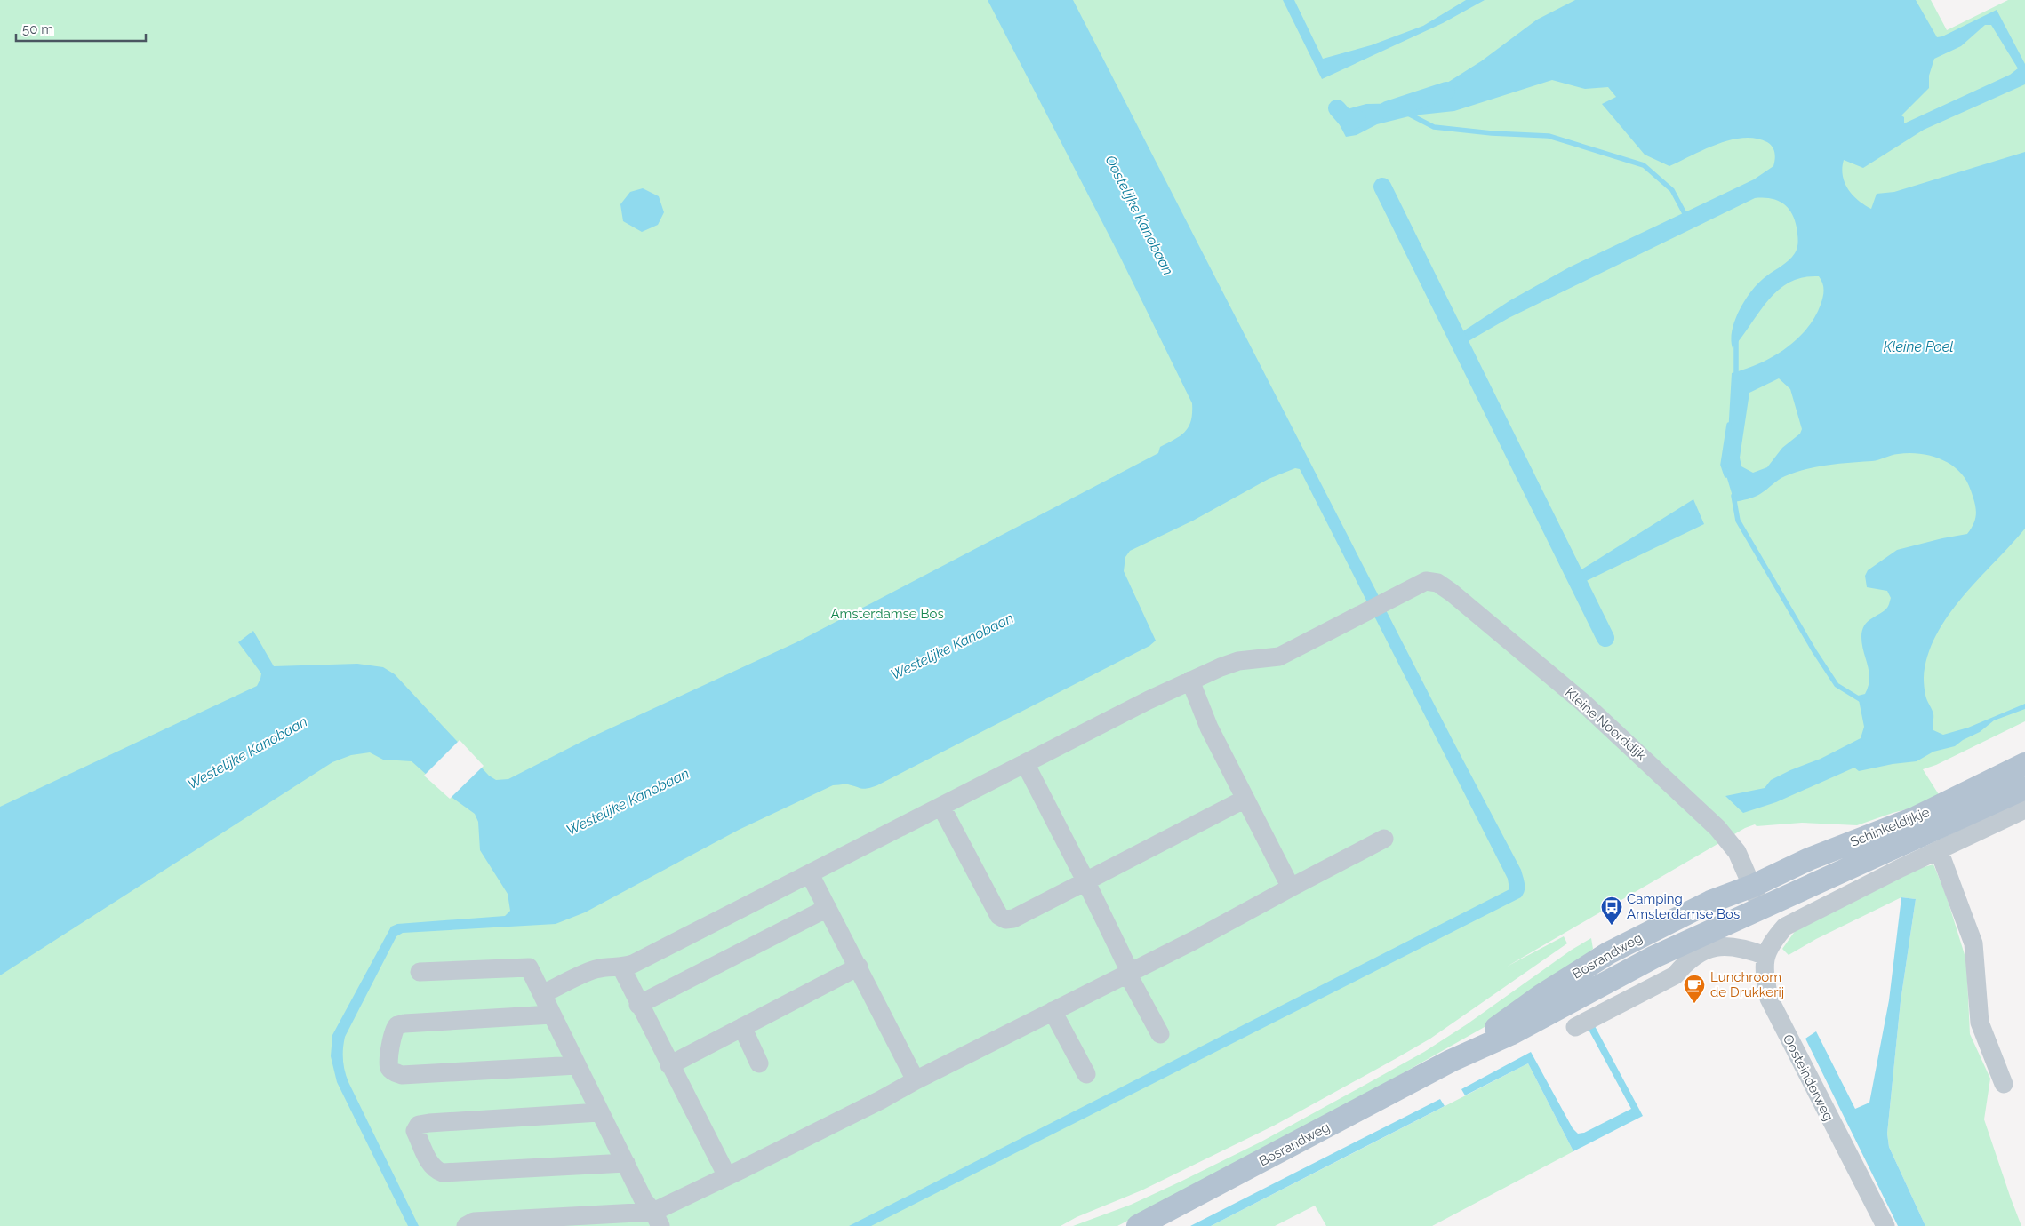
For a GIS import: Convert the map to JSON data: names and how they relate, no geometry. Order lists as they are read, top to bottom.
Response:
{
  "streets": {
    "main road": ["Schinkeldijkje", "Bosrandweg"],
    "street": ["Kleine Noorddijk", "Oosteinderweg"]
  },
  "crossings": [
    ["Kleine Noorddijk", "Schinkeldijkje"],
    ["Kleine Noorddijk", "Bosrandweg"],
    ["Schinkeldijkje", "Bosrandweg"]
  ],
  "water": ["Oostelijke Kanobaan", "Kleine Poel", "Westelijke Kanobaan"],
  "parks": ["Amsterdamse Bos"],
  "places": {
    "bus stop": ["Camping Amsterdamse Bos"],
    "cafe": ["Lunchroom de Drukkerij"]
  },
  "scale_bar": "50 m"
}
